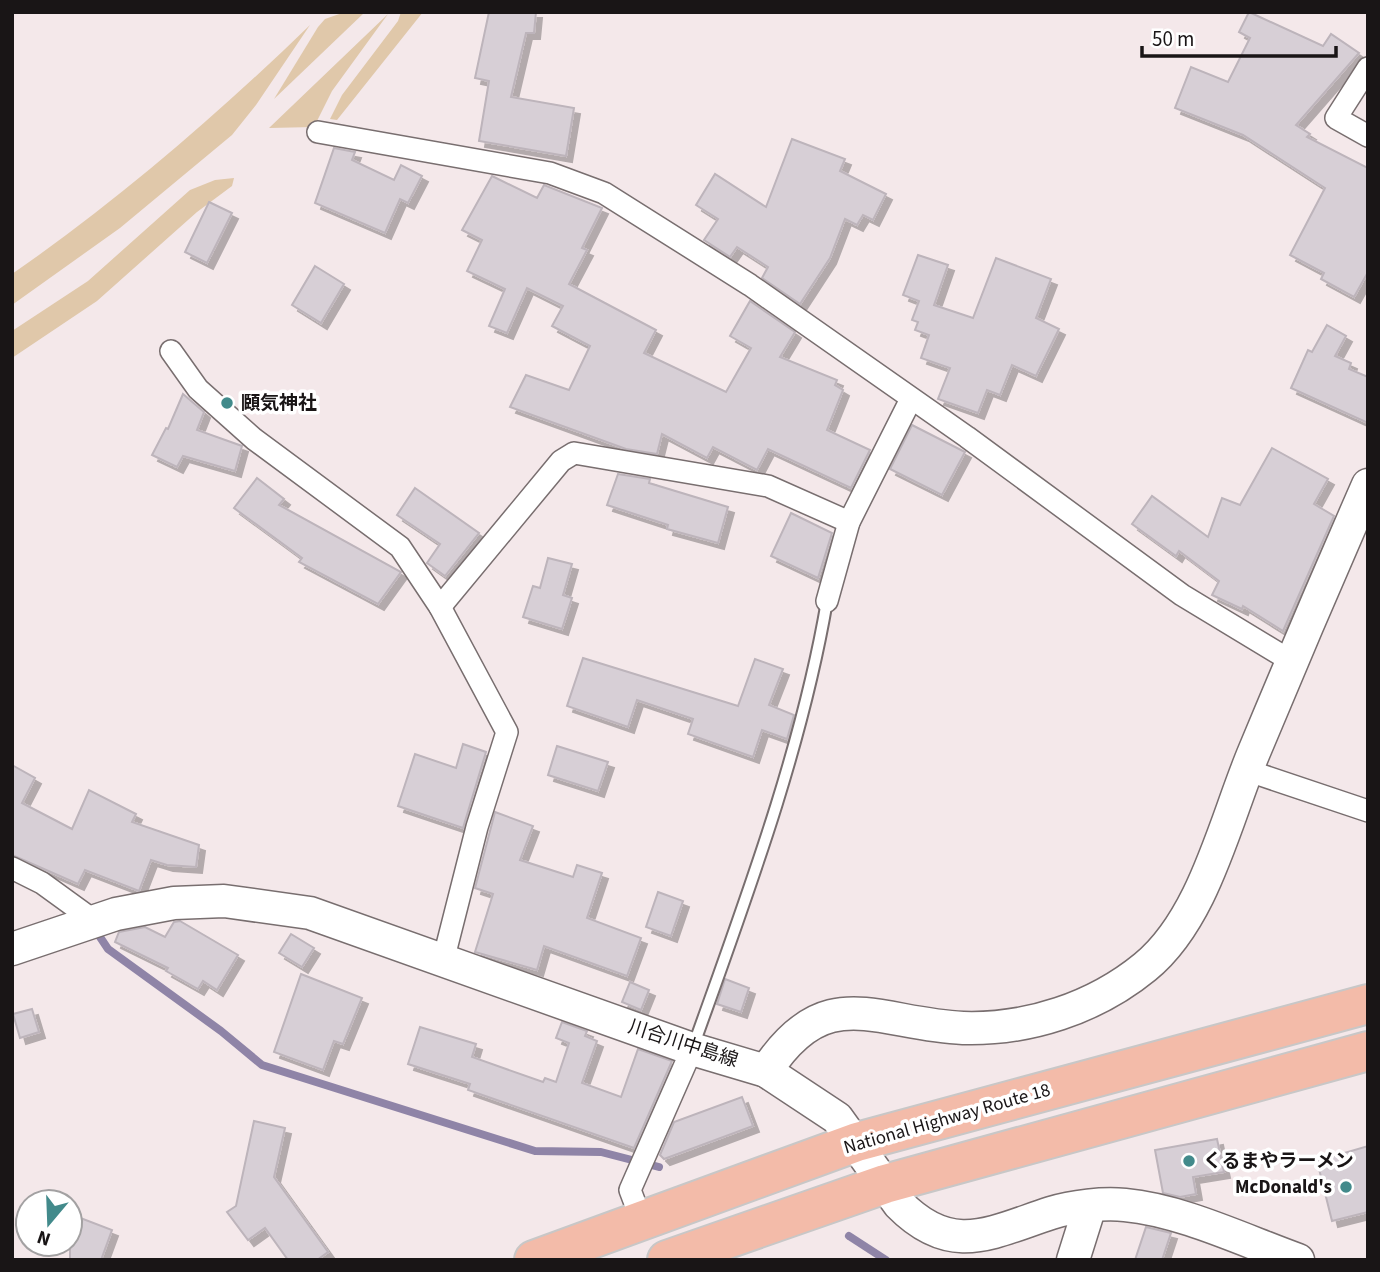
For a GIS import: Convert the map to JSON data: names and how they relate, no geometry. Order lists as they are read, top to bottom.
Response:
{
  "streets": {
    "highway": ["National Highway Route 18"],
    "main road": ["川合川中島線"]
  },
  "crossings": [
    ["川合川中島線", "National Highway Route 18"]
  ],
  "places": ["頥気神社", "くるまやラーメン", "McDonald's"],
  "scale_bar": "50 m",
  "north": "bottom"
}
